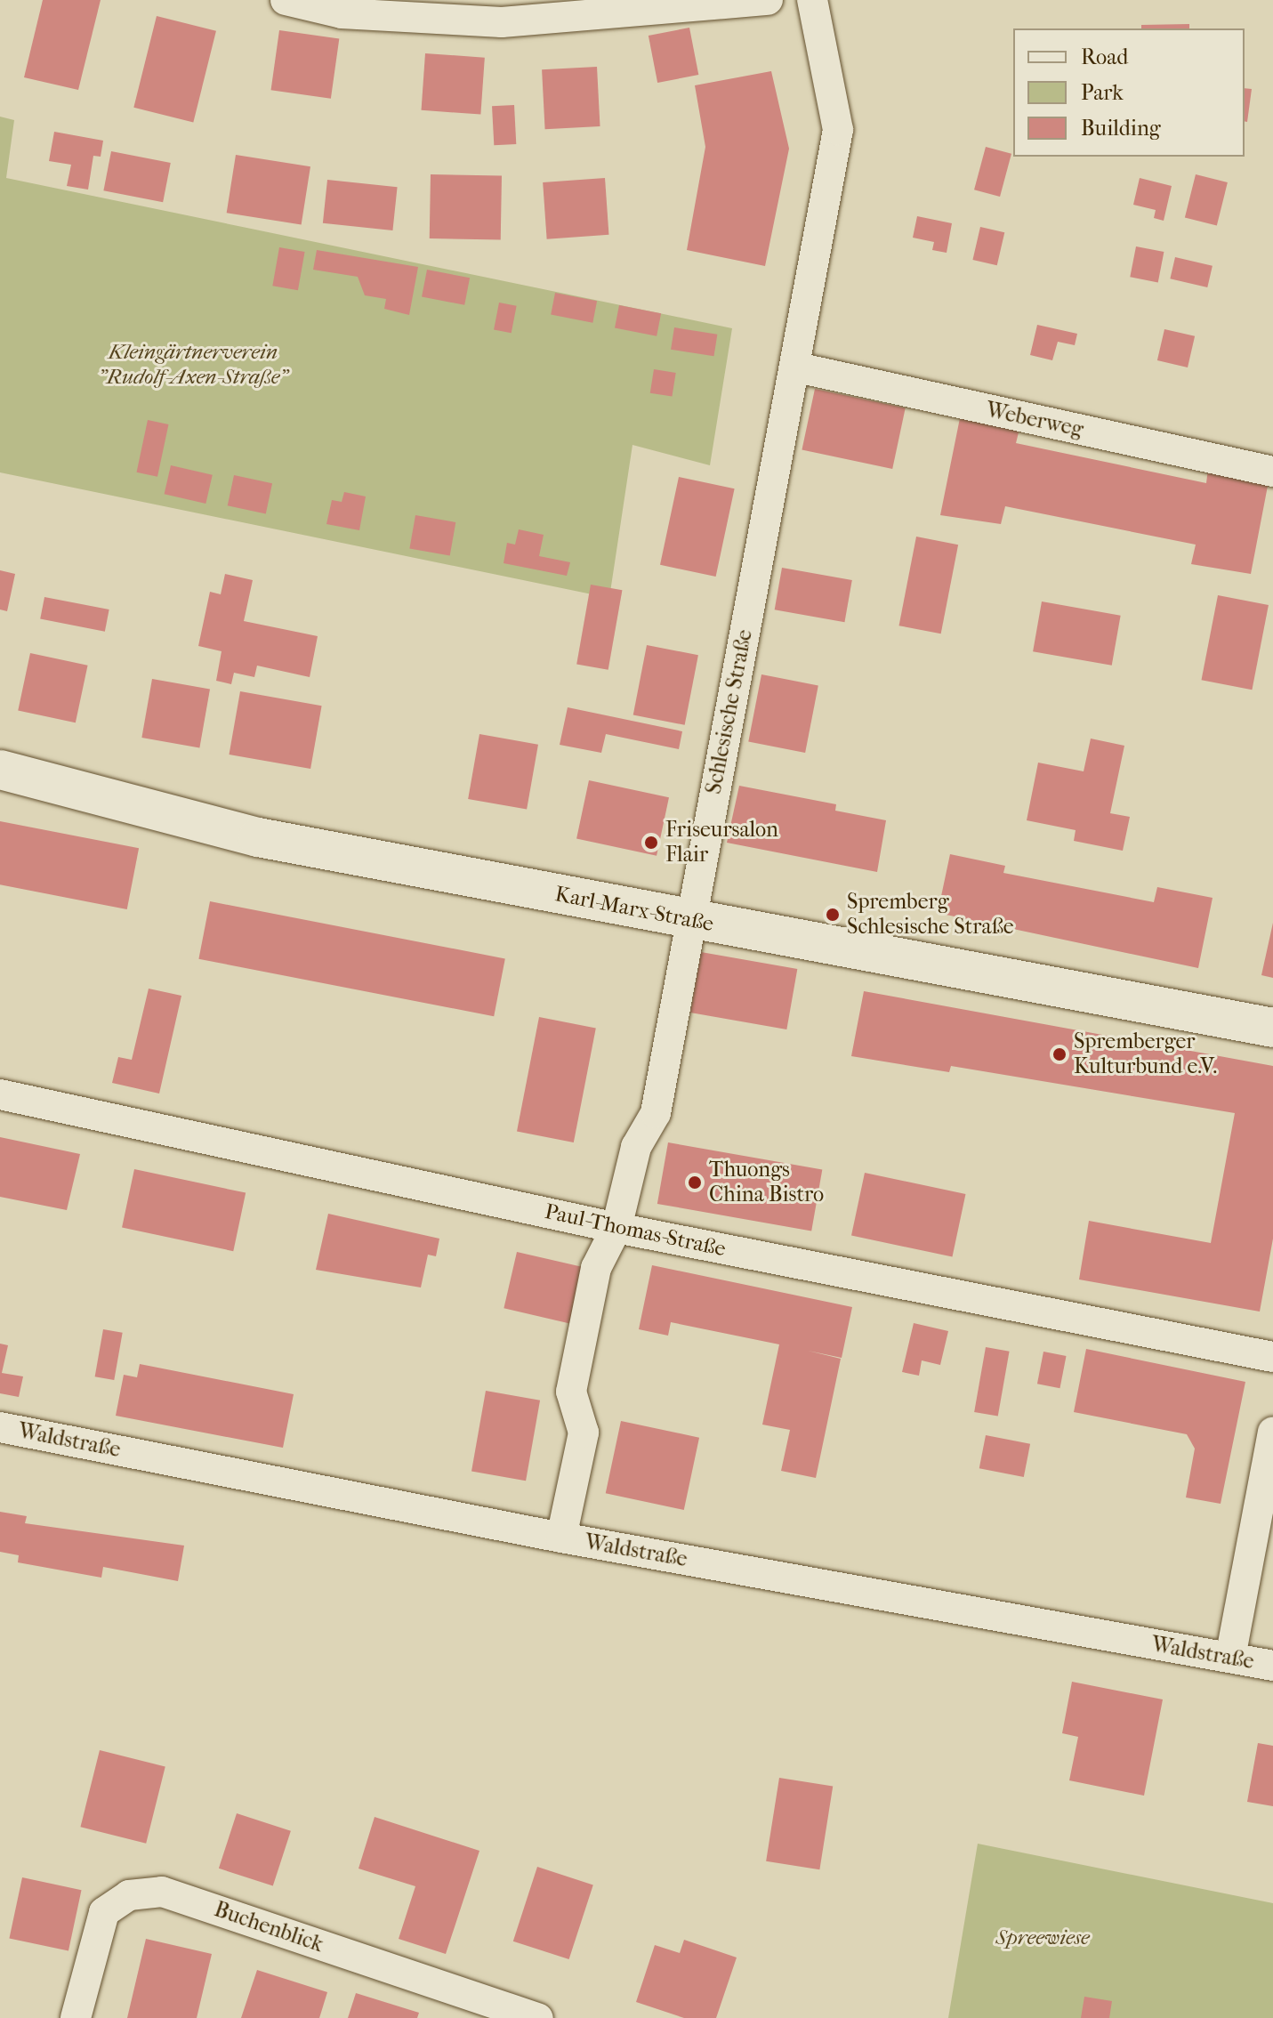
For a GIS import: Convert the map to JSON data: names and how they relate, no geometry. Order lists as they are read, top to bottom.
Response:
{
  "streets": {
    "main road": ["Karl-Marx-Straße"],
    "street": [
      "Weberweg",
      "Schlesische Straße",
      "Paul-Thomas-Straße",
      "Waldstraße",
      "Buchenblick"
    ]
  },
  "crossings": [
    ["Weberweg", "Schlesische Straße"],
    ["Schlesische Straße", "Karl-Marx-Straße"],
    ["Schlesische Straße", "Paul-Thomas-Straße"],
    ["Schlesische Straße", "Waldstraße"]
  ],
  "parks": ["Kleingärtnerverein \"Rudolf-Axen-Straße\"", "Spreewiese"],
  "places": [
    "Friseursalon Flair",
    "Spremberg Schlesische Straße",
    "Spremberger Kulturbund e.V.",
    "Thuongs China Bistro"
  ],
  "legend": ["Road", "Park", "Building"]
}
